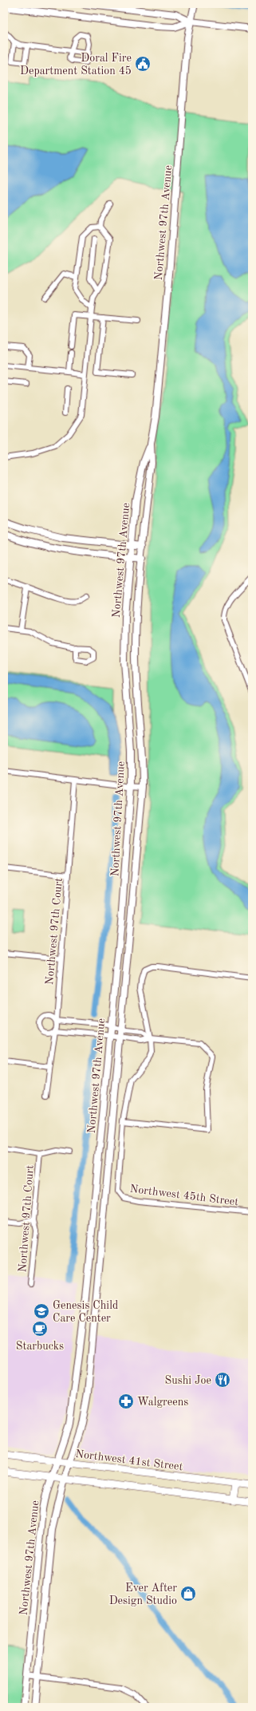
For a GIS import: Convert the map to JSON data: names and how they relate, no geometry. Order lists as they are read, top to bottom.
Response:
{
  "streets": {
    "main road": ["Northwest 41st Street"],
    "street": ["Northwest 97th Avenue", "Northwest 97th Court", "Northwest 45th Street"]
  },
  "crossings": [
    ["Northwest 97th Avenue", "Northwest 41st Street"]
  ],
  "places": {
    "public building": ["Doral Fire Department Station 45"],
    "school or university": ["Genesis Child Care Center"],
    "cafe": ["Starbucks"],
    "restaurant": ["Sushi Joe"],
    "pharmacy": ["Walgreens"],
    "shop": ["Ever After Design Studio"]
  }
}
